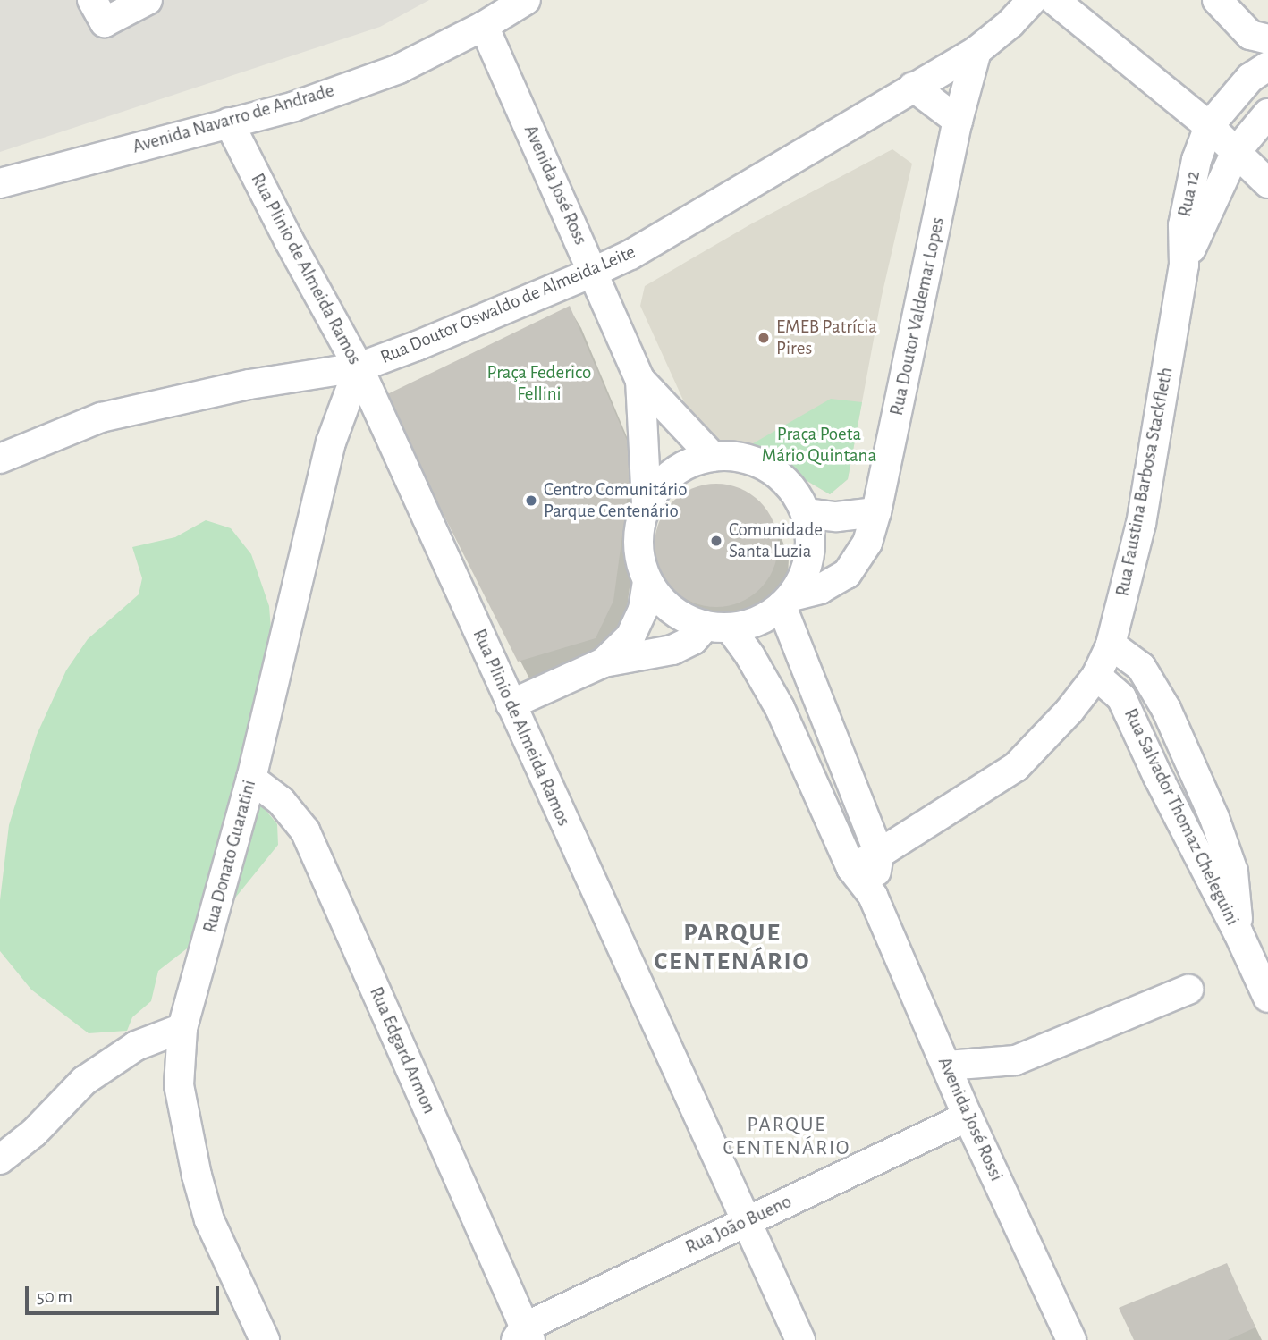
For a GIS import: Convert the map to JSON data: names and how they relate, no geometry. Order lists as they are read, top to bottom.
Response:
{
  "streets": {
    "street": [
      "Avenida Navarro de Andrade",
      "Avenida José Ross",
      "Rua 12",
      "Rua Plinio de Almeida Ramos",
      "Rua Doutor Oswaldo de Almeida Leite",
      "Rua Doutor Valdemar Lopes",
      "Rua Faustina Barbosa Stackfleth",
      "Rua Salvador Thomaz Cheleguini",
      "Rua Donato Guaratini",
      "Rua Edgard Armon",
      "Avenida José Rossi",
      "Rua João Bueno"
    ]
  },
  "crossings": [
    ["Avenida Navarro de Andrade", "Avenida José Ross"],
    ["Avenida Navarro de Andrade", "Rua Plinio de Almeida Ramos"],
    ["Avenida José Ross", "Rua Doutor Oswaldo de Almeida Leite"],
    ["Avenida José Ross", "Rua Doutor Valdemar Lopes"],
    ["Avenida José Ross", "Avenida José Rossi"],
    ["Rua 12", "Rua Faustina Barbosa Stackfleth"],
    ["Rua Plinio de Almeida Ramos", "Rua Doutor Oswaldo de Almeida Leite"],
    ["Rua Plinio de Almeida Ramos", "Rua Donato Guaratini"],
    ["Rua Plinio de Almeida Ramos", "Rua João Bueno"],
    ["Rua Doutor Oswaldo de Almeida Leite", "Rua Doutor Valdemar Lopes"],
    ["Rua Doutor Oswaldo de Almeida Leite", "Rua Donato Guaratini"],
    ["Rua Doutor Valdemar Lopes", "Avenida José Rossi"],
    ["Rua Faustina Barbosa Stackfleth", "Rua Salvador Thomaz Cheleguini"],
    ["Rua Faustina Barbosa Stackfleth", "Avenida José Rossi"],
    ["Rua Donato Guaratini", "Rua Edgard Armon"],
    ["Rua Edgard Armon", "Rua João Bueno"],
    ["Avenida José Rossi", "Rua João Bueno"]
  ],
  "districts": ["PARQUE CENTENÁRIO", "PARQUE CENTENÁRIO"],
  "parks": ["Praça Federico Fellini", "Praça Poeta Mário Quintana"],
  "places": ["EMEB Patrícia Pires", "Centro Comunitário Parque Centenário", "Comunidade Santa Luzia"],
  "scale_bar": "50 m"
}
